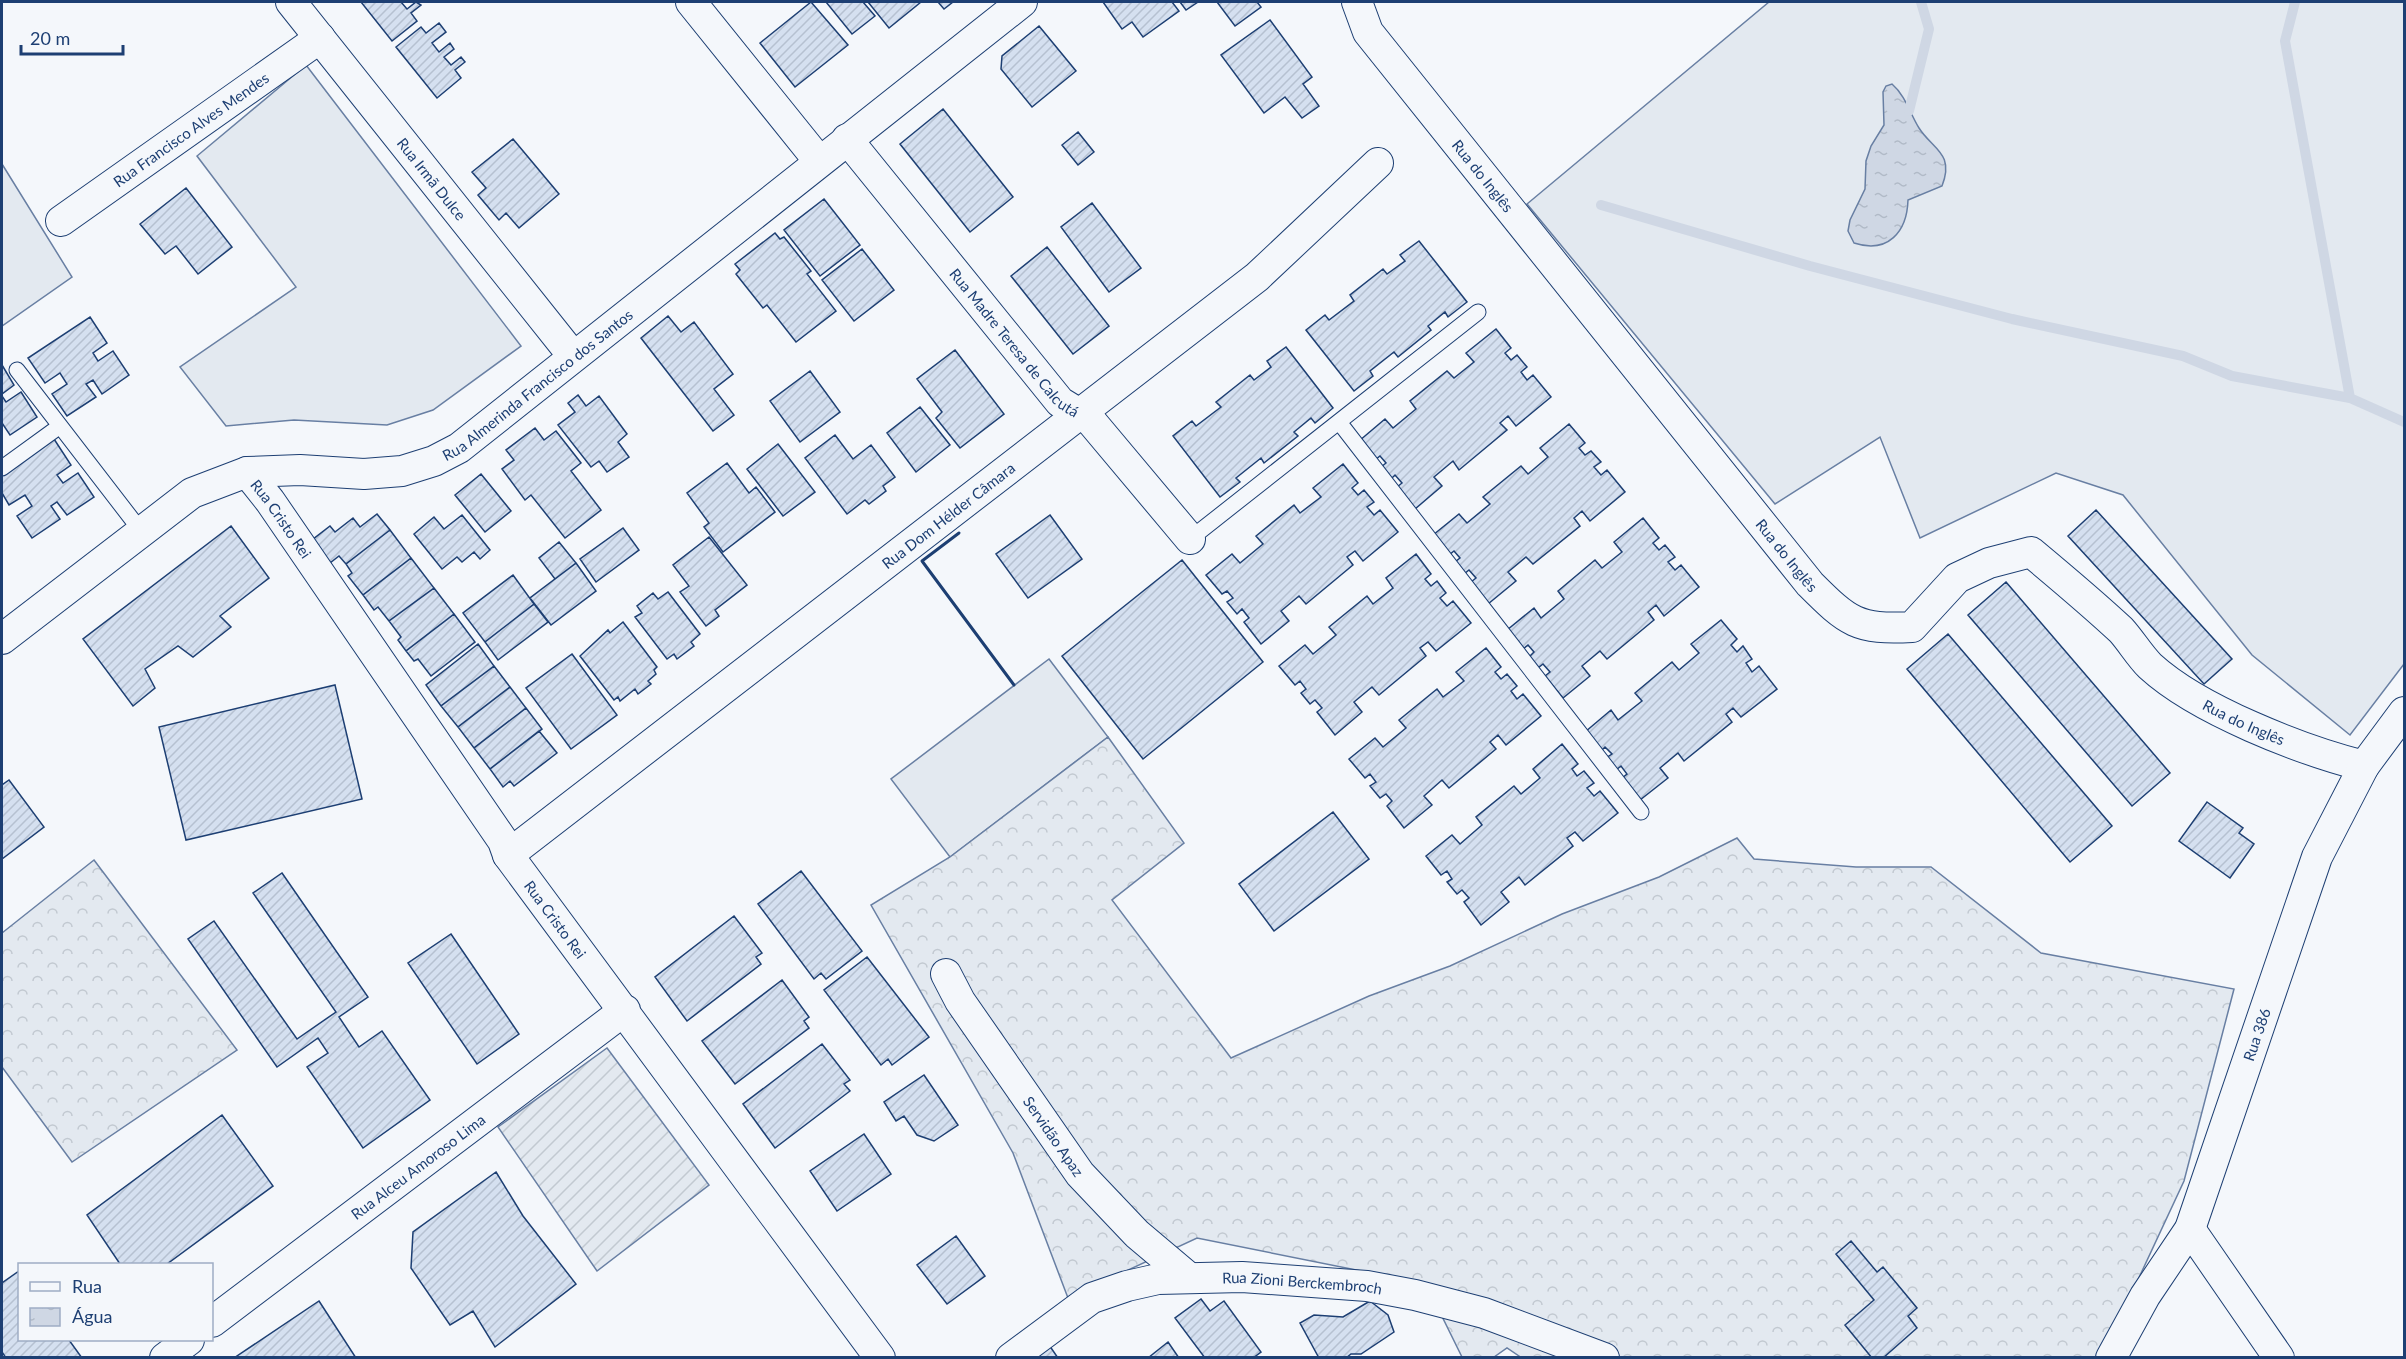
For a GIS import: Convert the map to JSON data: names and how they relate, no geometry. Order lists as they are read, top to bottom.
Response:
{
  "streets": {
    "street": [
      "Rua Francisco Alves Mendes",
      "Rua do Inglês",
      "Rua Irmã Dulce",
      "Rua Madre Teresa de Calcutá",
      "Rua Almerinda Francisco dos Santos",
      "Rua Dom Hélder Câmara",
      "Rua Cristo Rei",
      "Rua 386",
      "Servidão Apaz",
      "Rua Alceu Amoroso Lima",
      "Rua Zioni Berckembroch"
    ]
  },
  "crossings": [
    ["Rua Francisco Alves Mendes", "Rua Irmã Dulce"],
    ["Rua do Inglês", "Rua 386"],
    ["Rua Irmã Dulce", "Rua Almerinda Francisco dos Santos"],
    ["Rua Madre Teresa de Calcutá", "Rua Almerinda Francisco dos Santos"],
    ["Rua Madre Teresa de Calcutá", "Rua Dom Hélder Câmara"],
    ["Rua Almerinda Francisco dos Santos", "Rua Cristo Rei"],
    ["Rua Dom Hélder Câmara", "Rua Cristo Rei"],
    ["Rua Cristo Rei", "Rua Alceu Amoroso Lima"],
    ["Servidão Apaz", "Rua Zioni Berckembroch"]
  ],
  "legend": ["Rua", "Água"],
  "scale_bar": "20 m"
}
